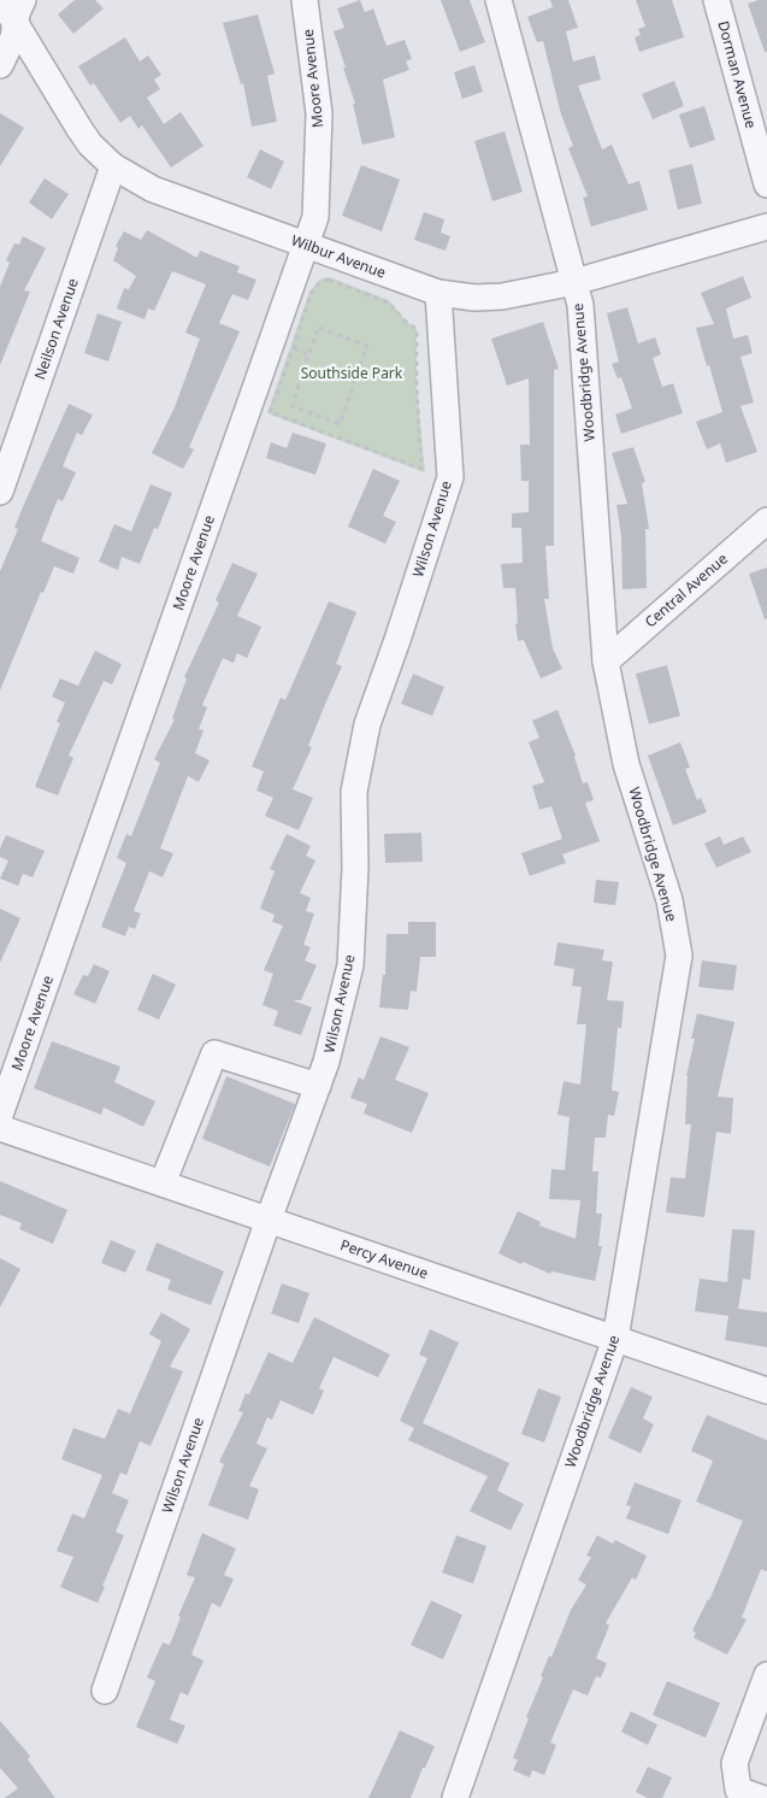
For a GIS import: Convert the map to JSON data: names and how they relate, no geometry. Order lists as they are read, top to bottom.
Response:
{
  "streets": {
    "street": [
      "Dorman Avenue",
      "Moore Avenue",
      "Wilbur Avenue",
      "Neilson Avenue",
      "Woodbridge Avenue",
      "Wilson Avenue",
      "Central Avenue",
      "Percy Avenue"
    ]
  },
  "crossings": [
    ["Moore Avenue", "Wilbur Avenue"],
    ["Wilbur Avenue", "Neilson Avenue"],
    ["Wilbur Avenue", "Woodbridge Avenue"],
    ["Wilbur Avenue", "Wilson Avenue"],
    ["Woodbridge Avenue", "Central Avenue"],
    ["Woodbridge Avenue", "Percy Avenue"],
    ["Wilson Avenue", "Percy Avenue"]
  ],
  "parks": ["Southside Park"]
}
